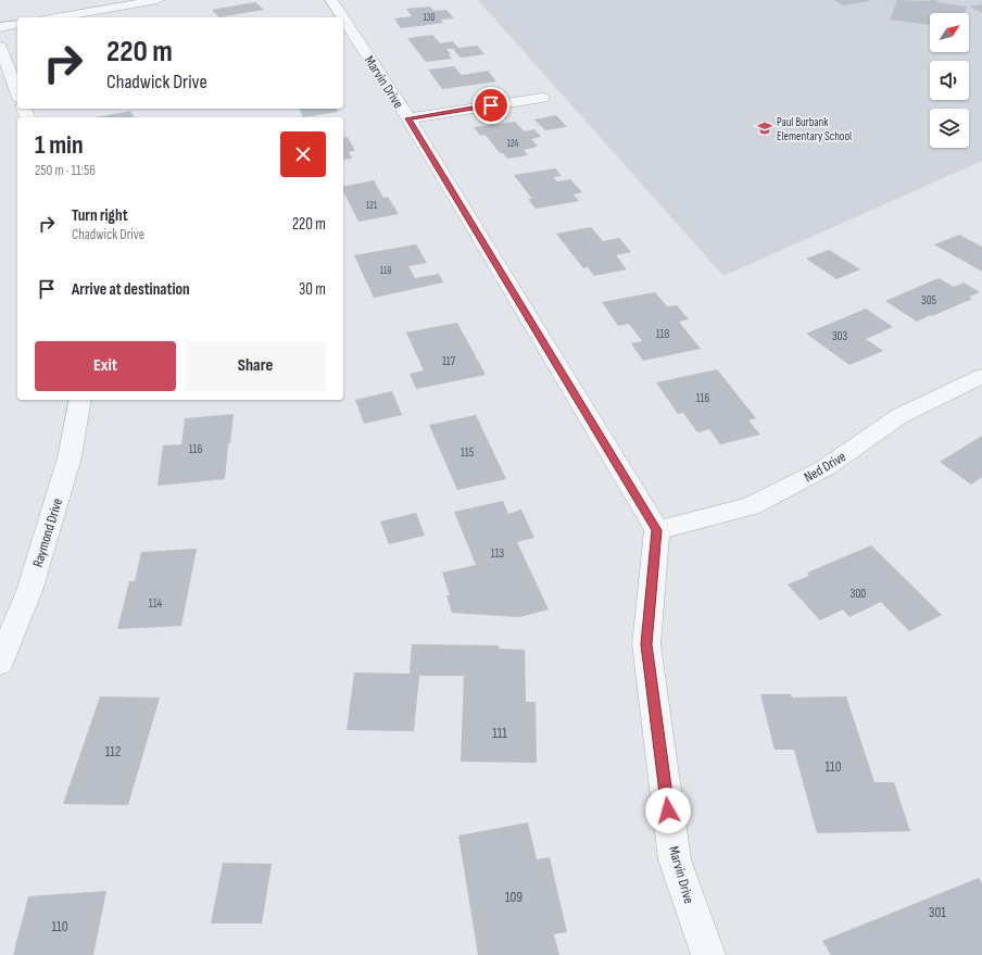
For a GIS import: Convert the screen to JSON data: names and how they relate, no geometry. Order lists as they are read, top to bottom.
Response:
{
  "streets": {
    "street": ["Marvin Drive", "Ned Drive", "Raymond Drive"]
  },
  "crossings": [
    ["Marvin Drive", "Ned Drive"]
  ],
  "places": {
    "school or university": ["Paul Burbank Elementary School"]
  },
  "house_numbers": [
    "130",
    "124",
    "121",
    "119",
    "305",
    "118",
    "303",
    "117",
    "116",
    "116",
    "115",
    "113",
    "300",
    "114",
    "111",
    "112",
    "110",
    "109",
    "301",
    "110"
  ],
  "north": "top right",
  "page": {
    "turn": ["220 m", "Chadwick Drive"],
    "heading": ["1 min", "250 m · 11:56"],
    "list": [
      {
        "name": "Turn right",
        "note": "Chadwick Drive",
        "value": "220 m"
      },
      {
        "name": "Arrive at destination",
        "value": "30 m"
      }
    ],
    "buttons": ["Exit", "Share"]
  }
}
